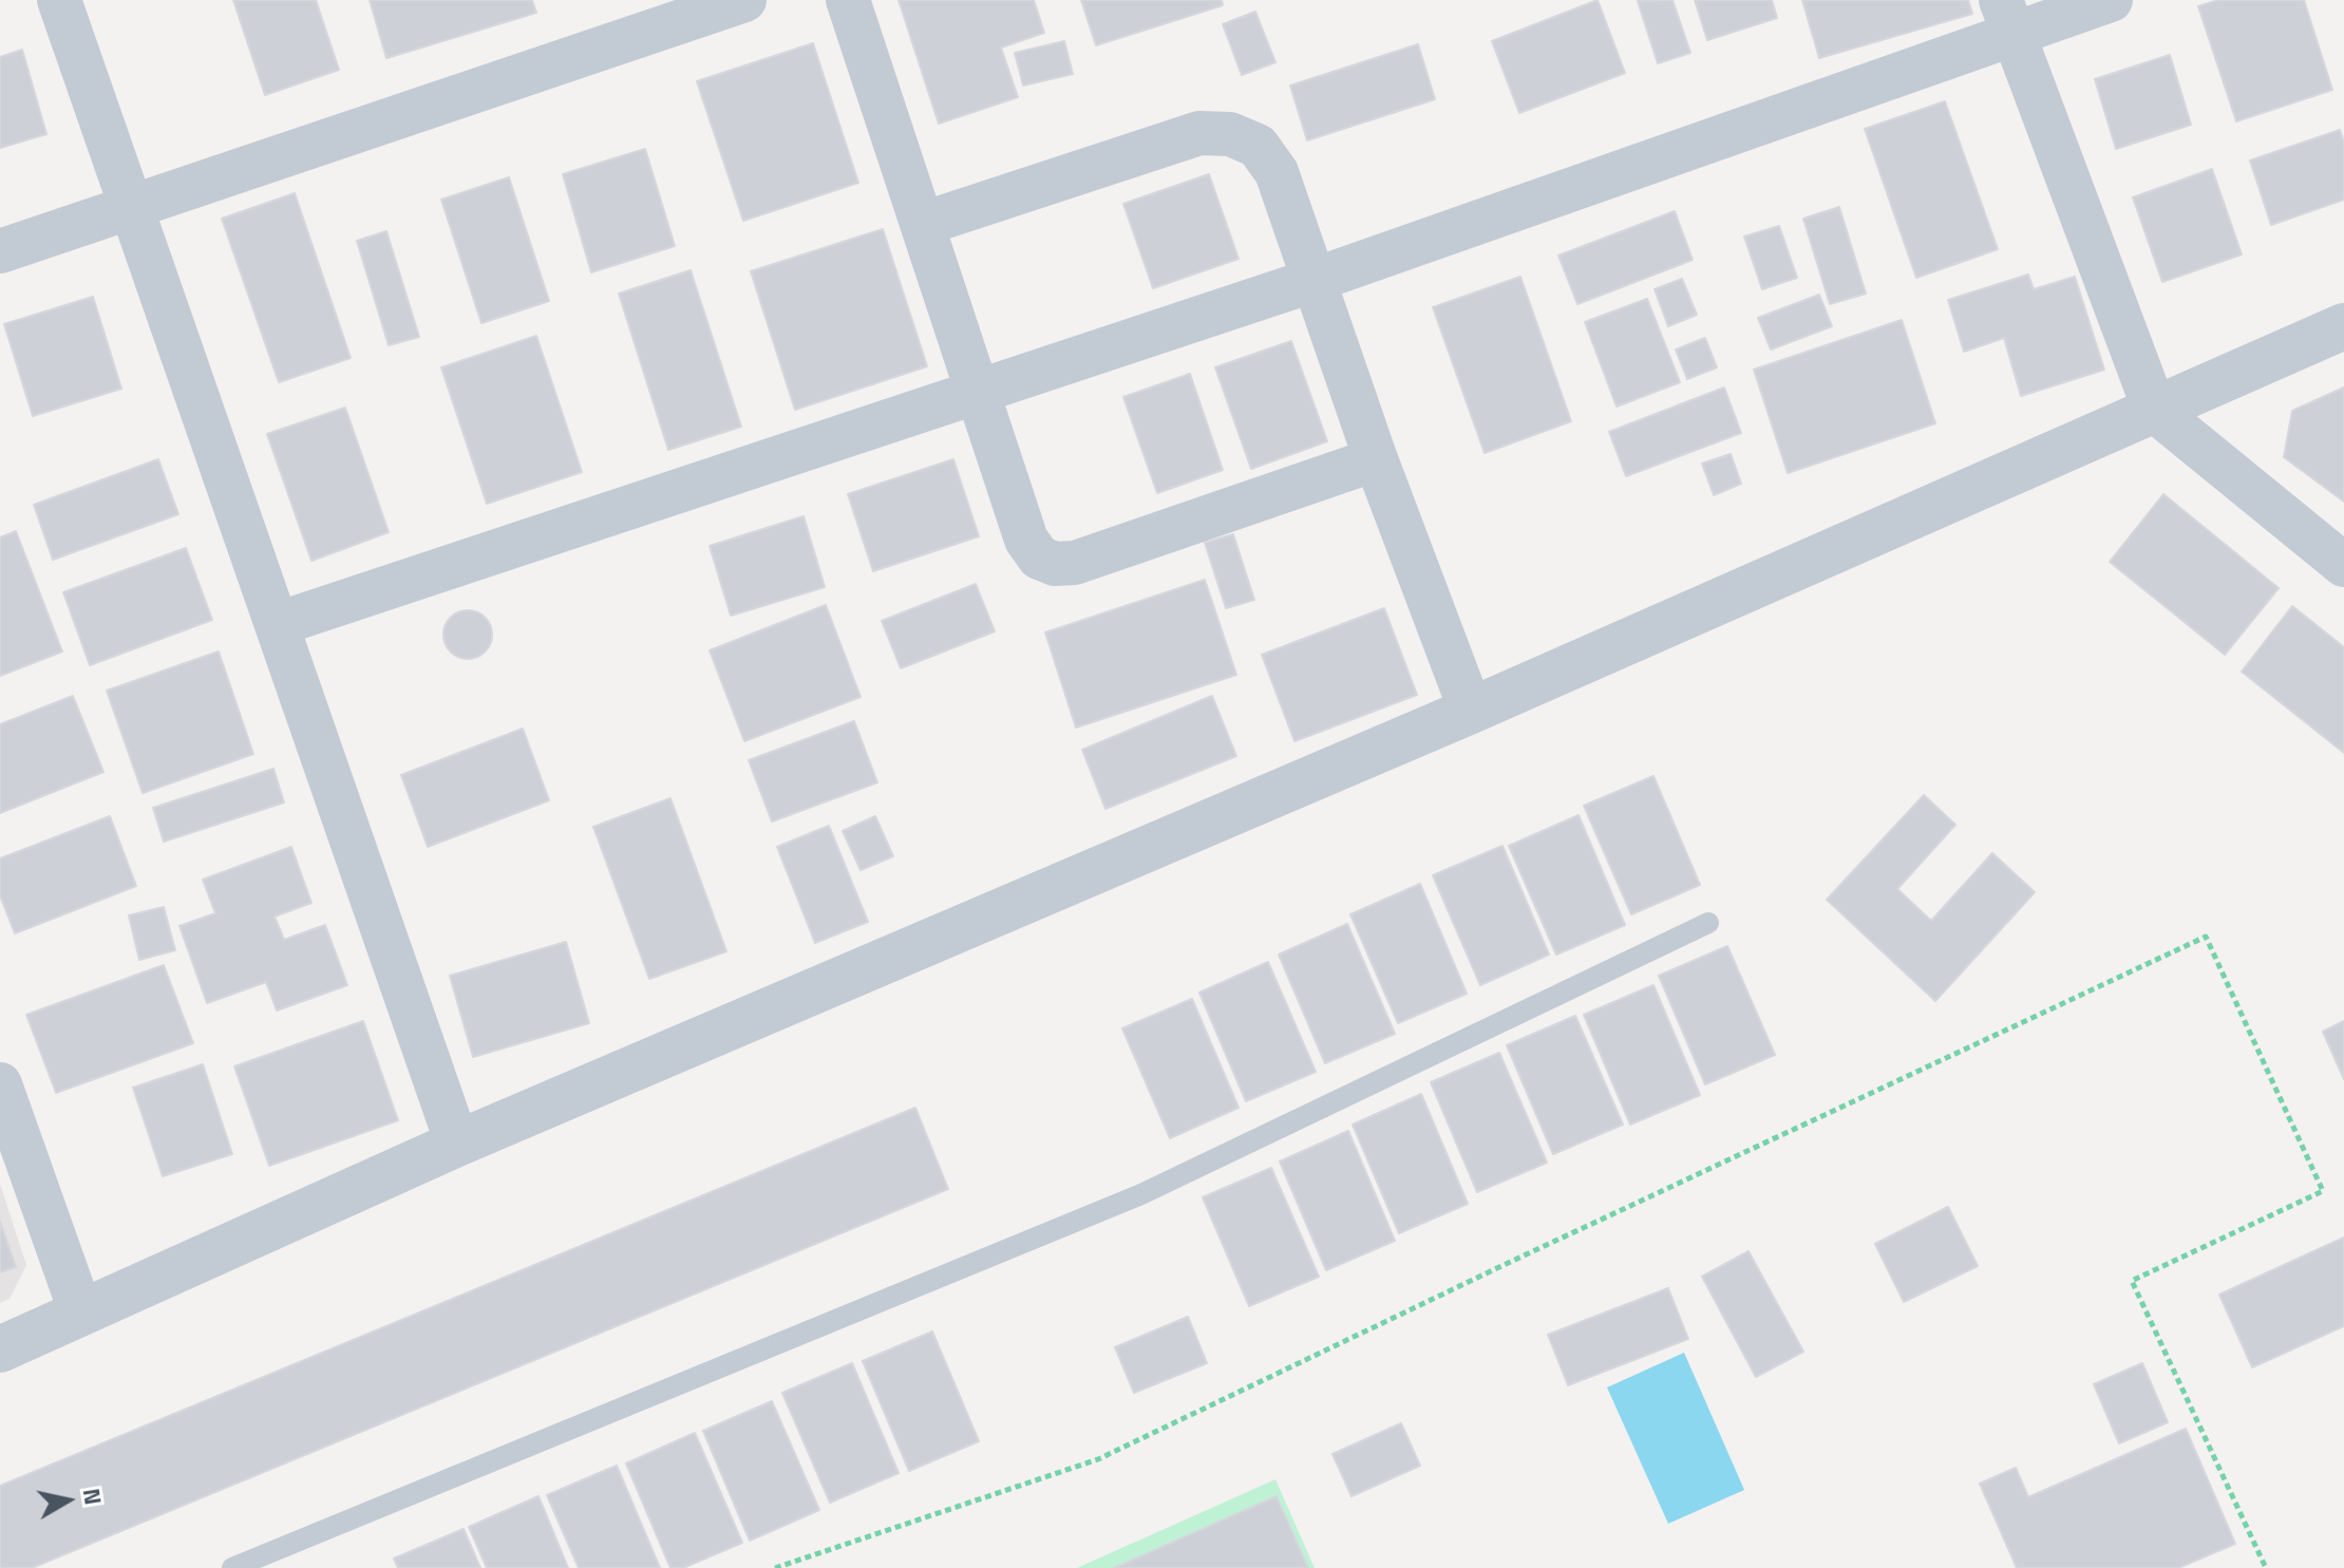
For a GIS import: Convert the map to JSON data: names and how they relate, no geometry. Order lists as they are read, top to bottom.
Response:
{
  "north": "right"
}
